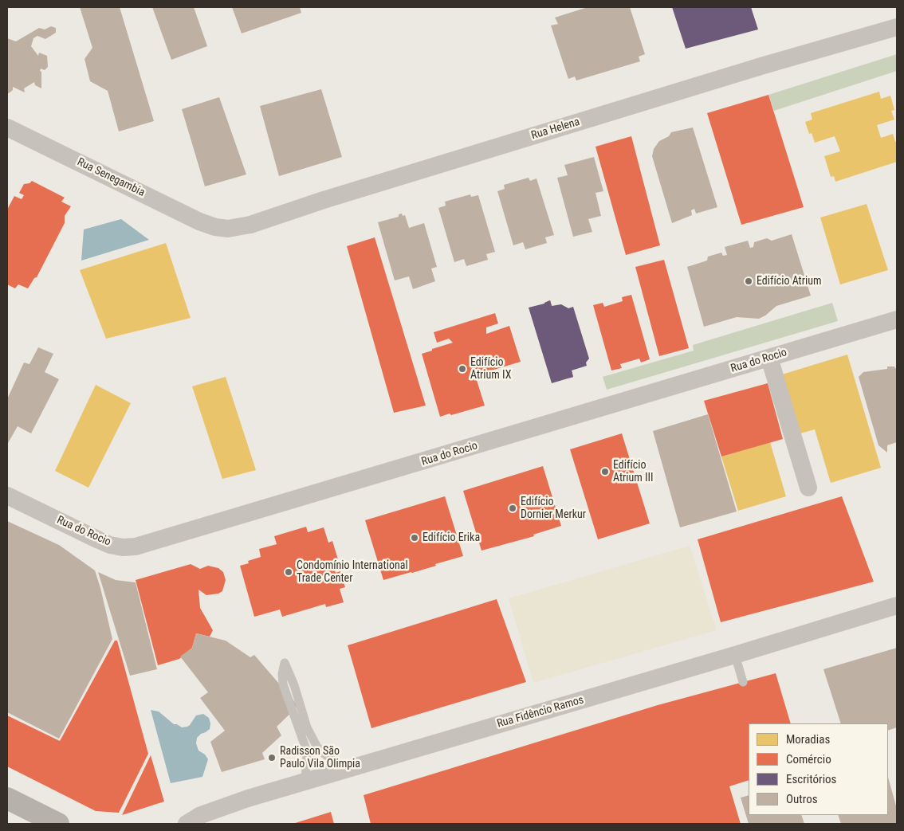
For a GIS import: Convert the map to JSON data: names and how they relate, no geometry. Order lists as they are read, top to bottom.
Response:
{
  "streets": {
    "street": [
      "Rua Helena",
      "Rua Senegambia",
      "Rua do Rocio",
      "Rua Fidêncio Ramos"
    ]
  },
  "crossings": [
    ["Rua Helena", "Rua Senegambia"]
  ],
  "places": [
    "Edifício Atrium",
    "Edifício Atrium IX",
    "Edifício Atrium III",
    "Edifício Dornier Merkur",
    "Edifício Erika",
    "Condomínio International Trade Center",
    "Radisson São Paulo Vila Olimpia"
  ],
  "legend": [
    "Moradias",
    "Comércio",
    "Escritórios",
    "Outros"
  ]
}
